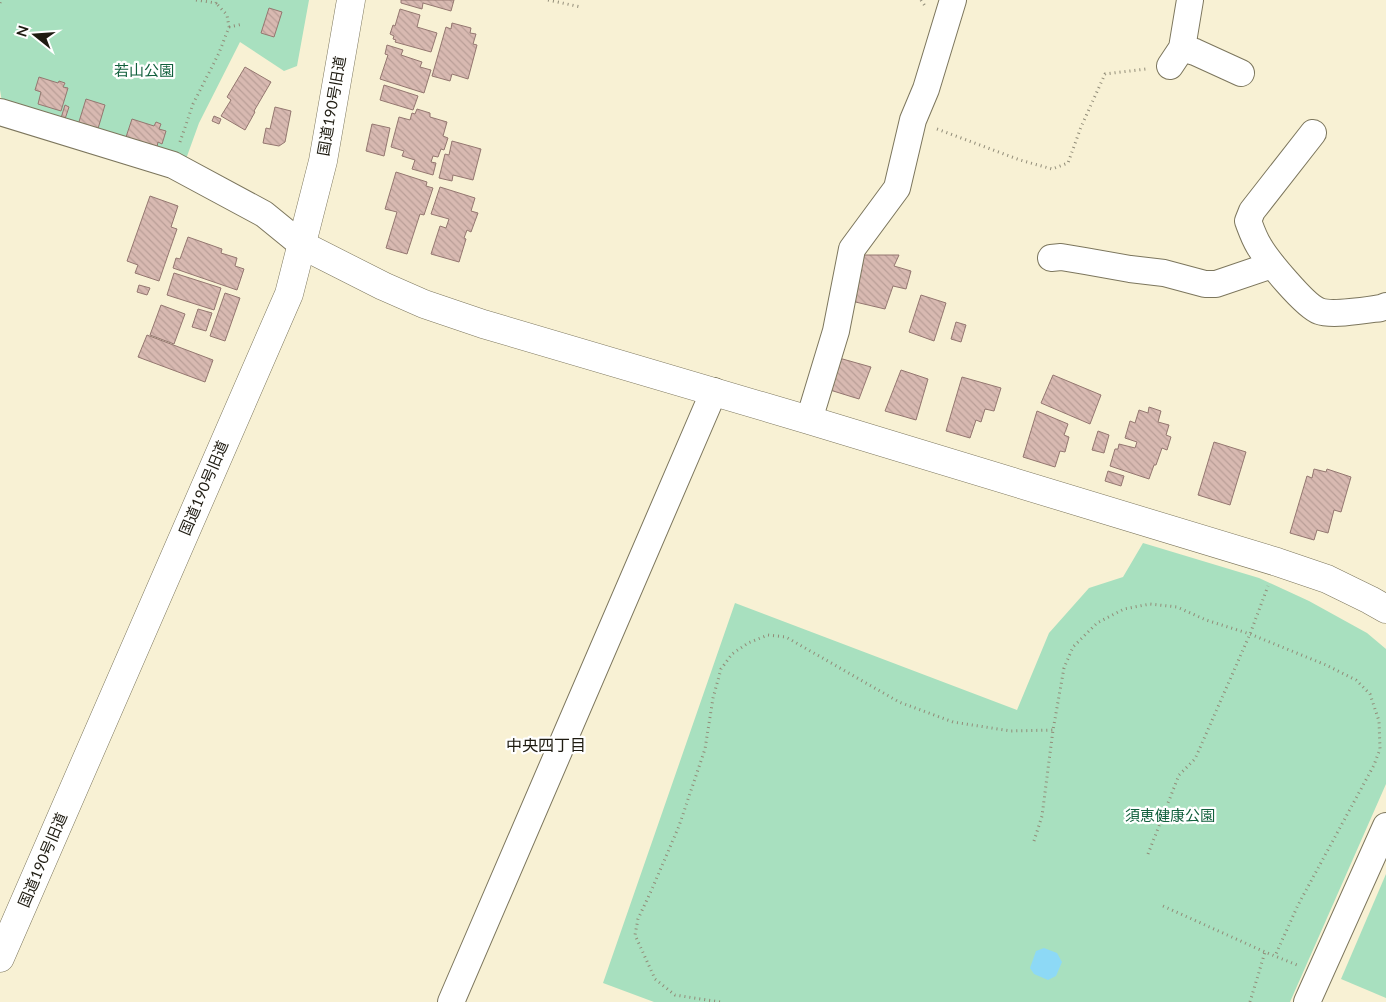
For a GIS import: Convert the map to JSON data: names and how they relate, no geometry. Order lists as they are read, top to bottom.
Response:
{
  "streets": {
    "street": ["国道190号旧道"]
  },
  "districts": ["中央四丁目"],
  "parks": ["若山公園", "須恵健康公園"],
  "north": "left"
}
